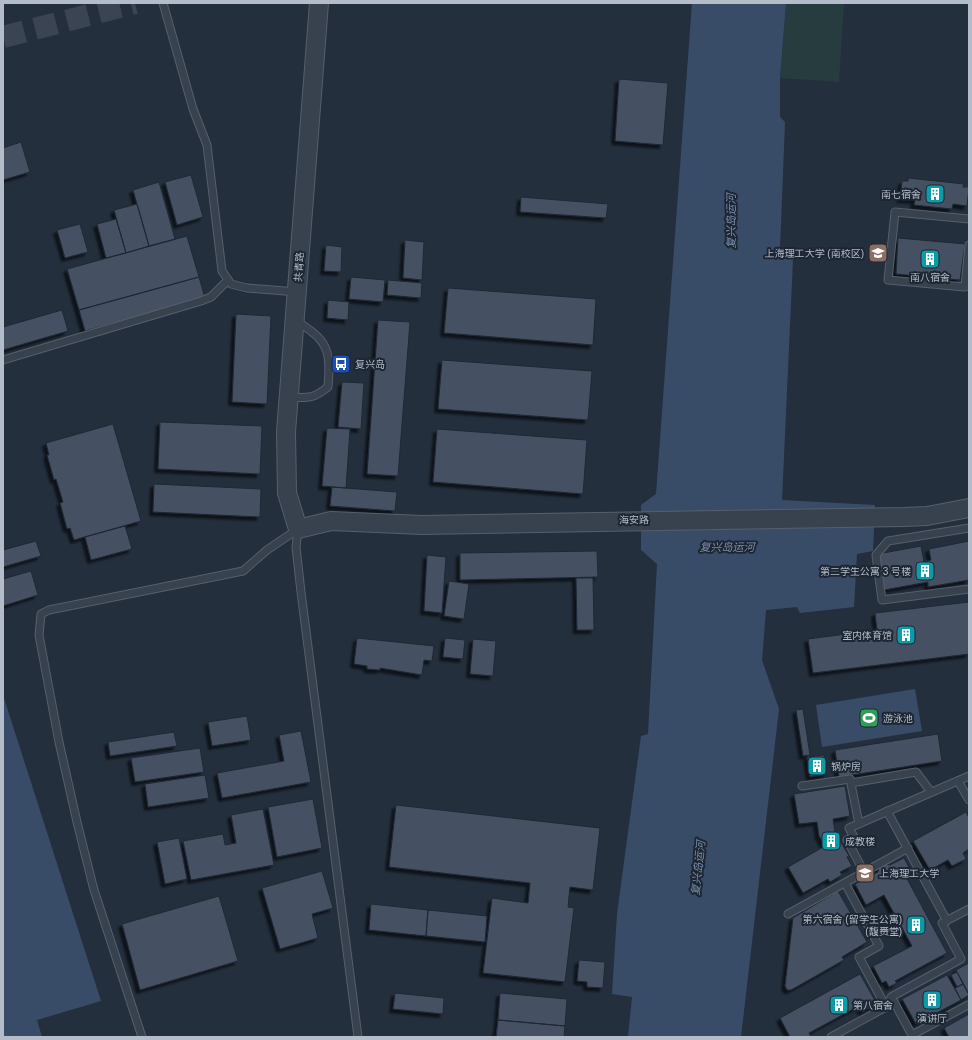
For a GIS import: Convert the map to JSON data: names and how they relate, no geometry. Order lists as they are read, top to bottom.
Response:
{
  "streets": {
    "street": ["共青路", "海安路"]
  },
  "crossings": [
    ["共青路", "海安路"]
  ],
  "water": ["复兴岛运河"],
  "places": {
    "building": [
      "南七宿舍",
      "南八宿舍",
      "第二学生公寓 3 号楼",
      "室内体育馆",
      "锅炉房",
      "成教楼",
      "第六宿舍 (留学生公寓) (馥赉堂)",
      "演讲厅",
      "第八宿舍"
    ],
    "school or university": ["上海理工大学 (南校区)", "上海理工大学"],
    "bus stop": ["复兴岛"],
    "sports": ["游泳池"]
  }
}
